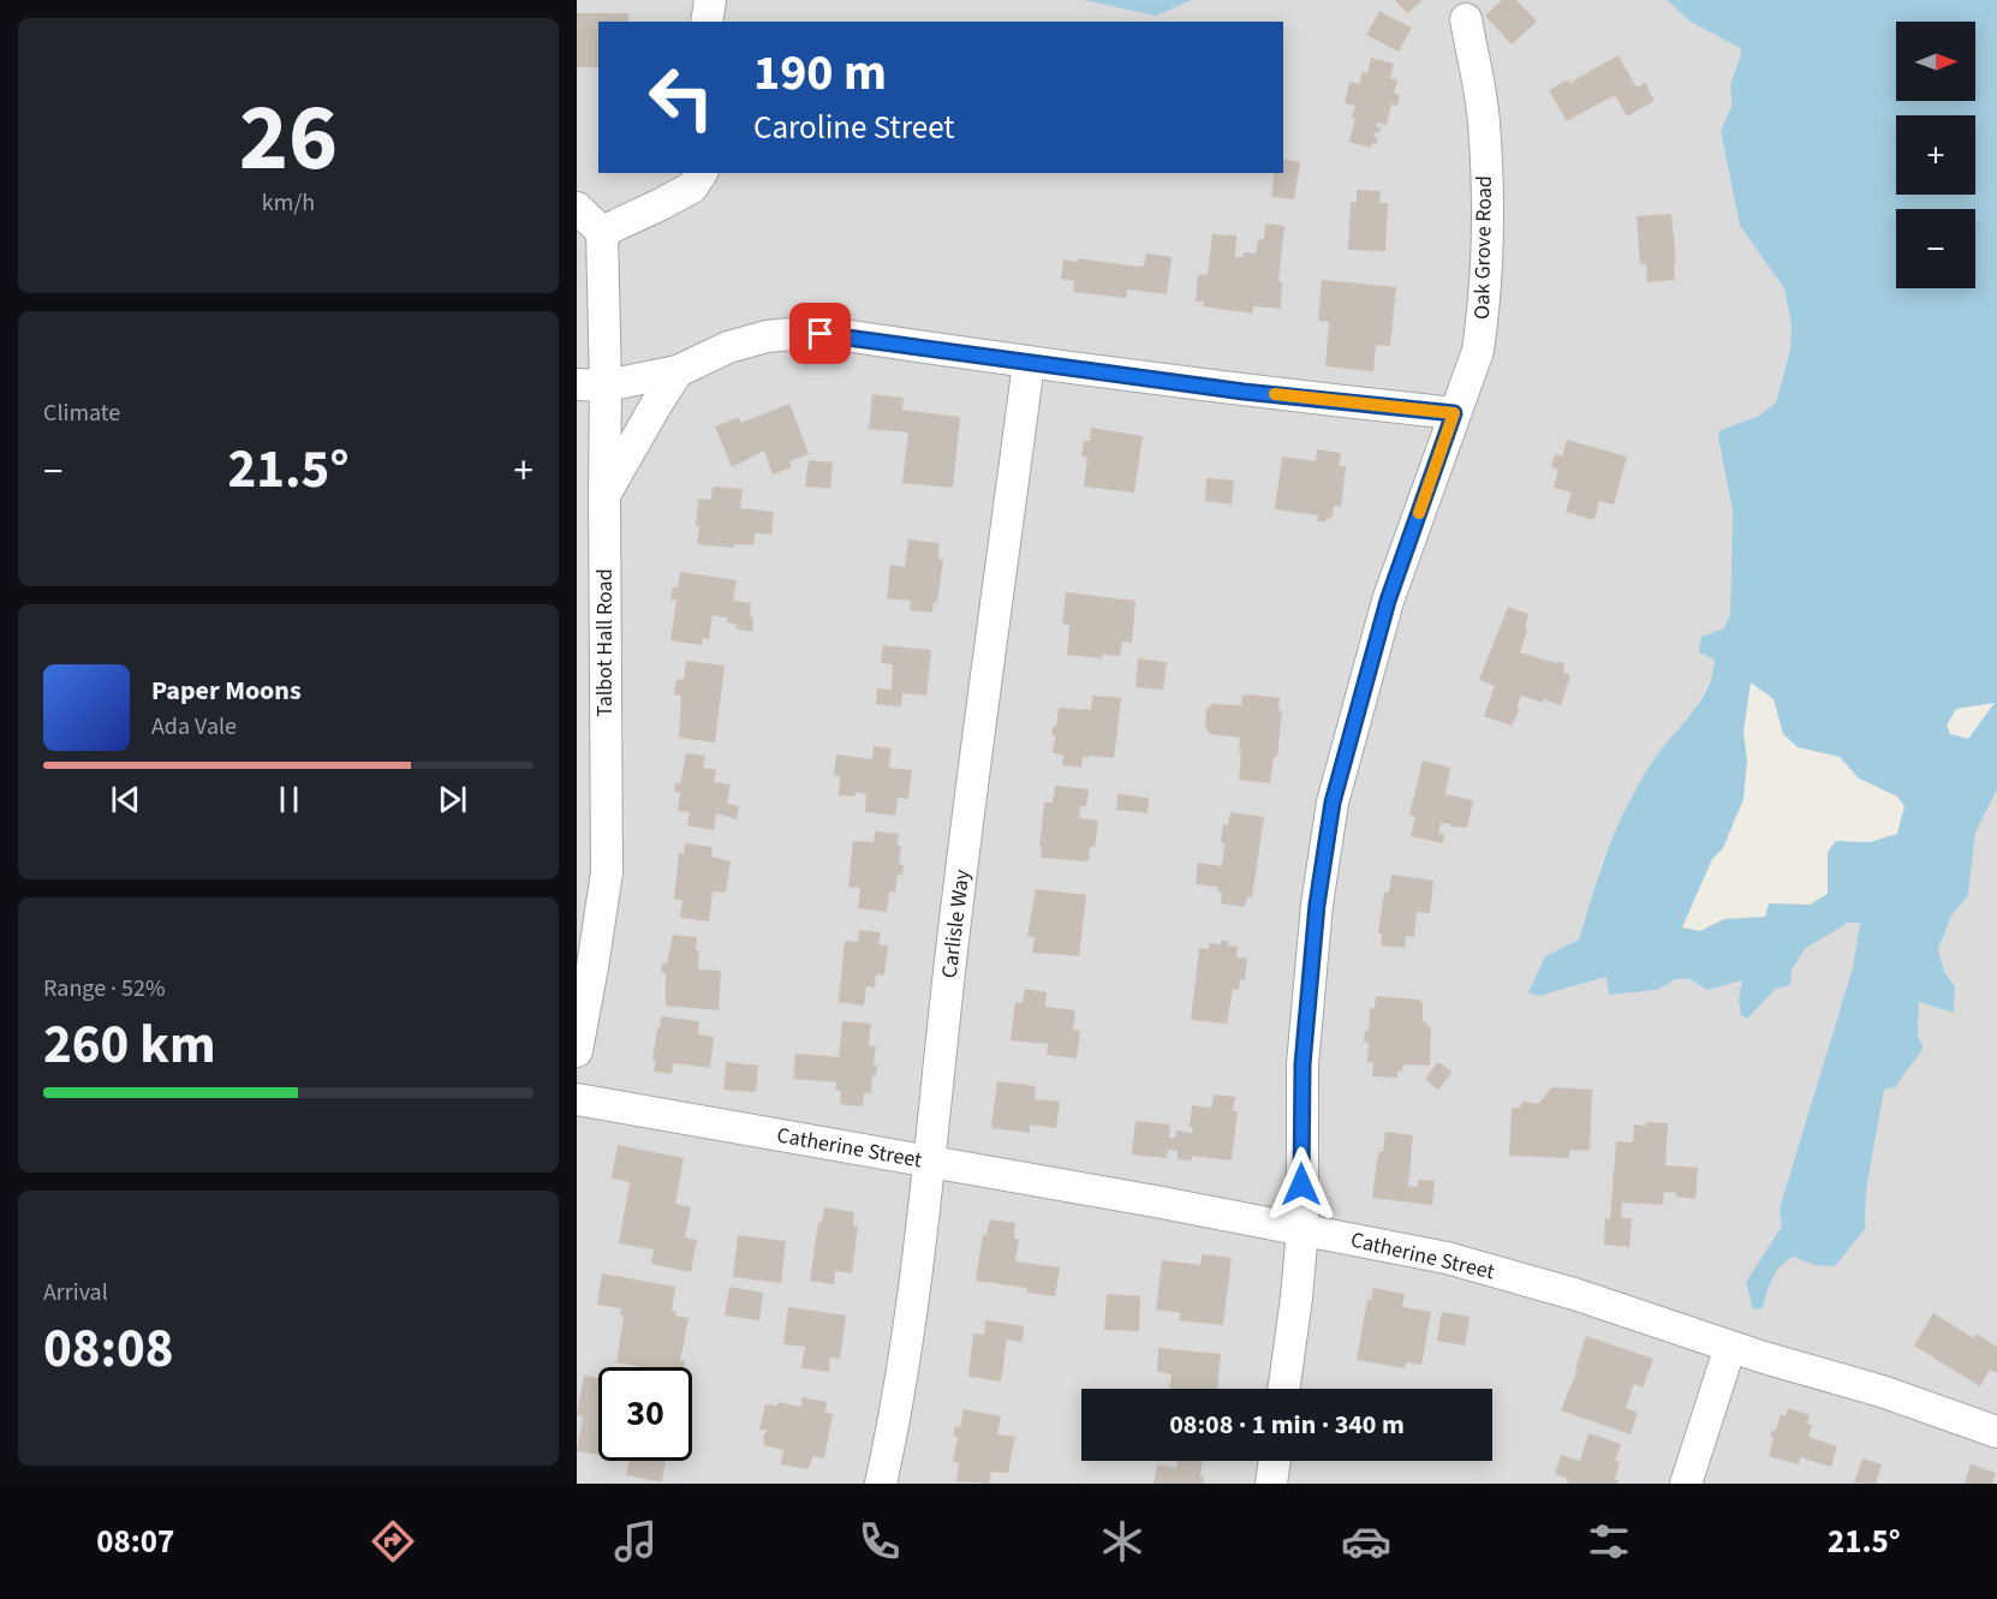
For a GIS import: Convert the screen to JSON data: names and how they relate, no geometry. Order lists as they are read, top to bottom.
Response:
{
  "streets": {
    "street": [
      "Oak Grove Road",
      "Talbot Hall Road",
      "Carlisle Way",
      "Catherine Street"
    ]
  },
  "crossings": [
    ["Oak Grove Road", "Catherine Street"],
    ["Carlisle Way", "Catherine Street"]
  ],
  "north": "right",
  "page": {
    "tile": [
      ["26", "km/h"],
      "Climate",
      ["Range · 52%", "260 km"],
      ["Arrival", "08:08"]
    ],
    "map_buttons": ["+", "−"],
    "turn": ["190 m", "Caroline Street"],
    "heat": ["−", "21.5°", "+"],
    "song": ["Paper Moons", "Ada Vale"],
    "limit": "30",
    "trip": "08:08 · 1 min · 340 m",
    "tabs": ["08:07", "21.5°"]
  }
}
